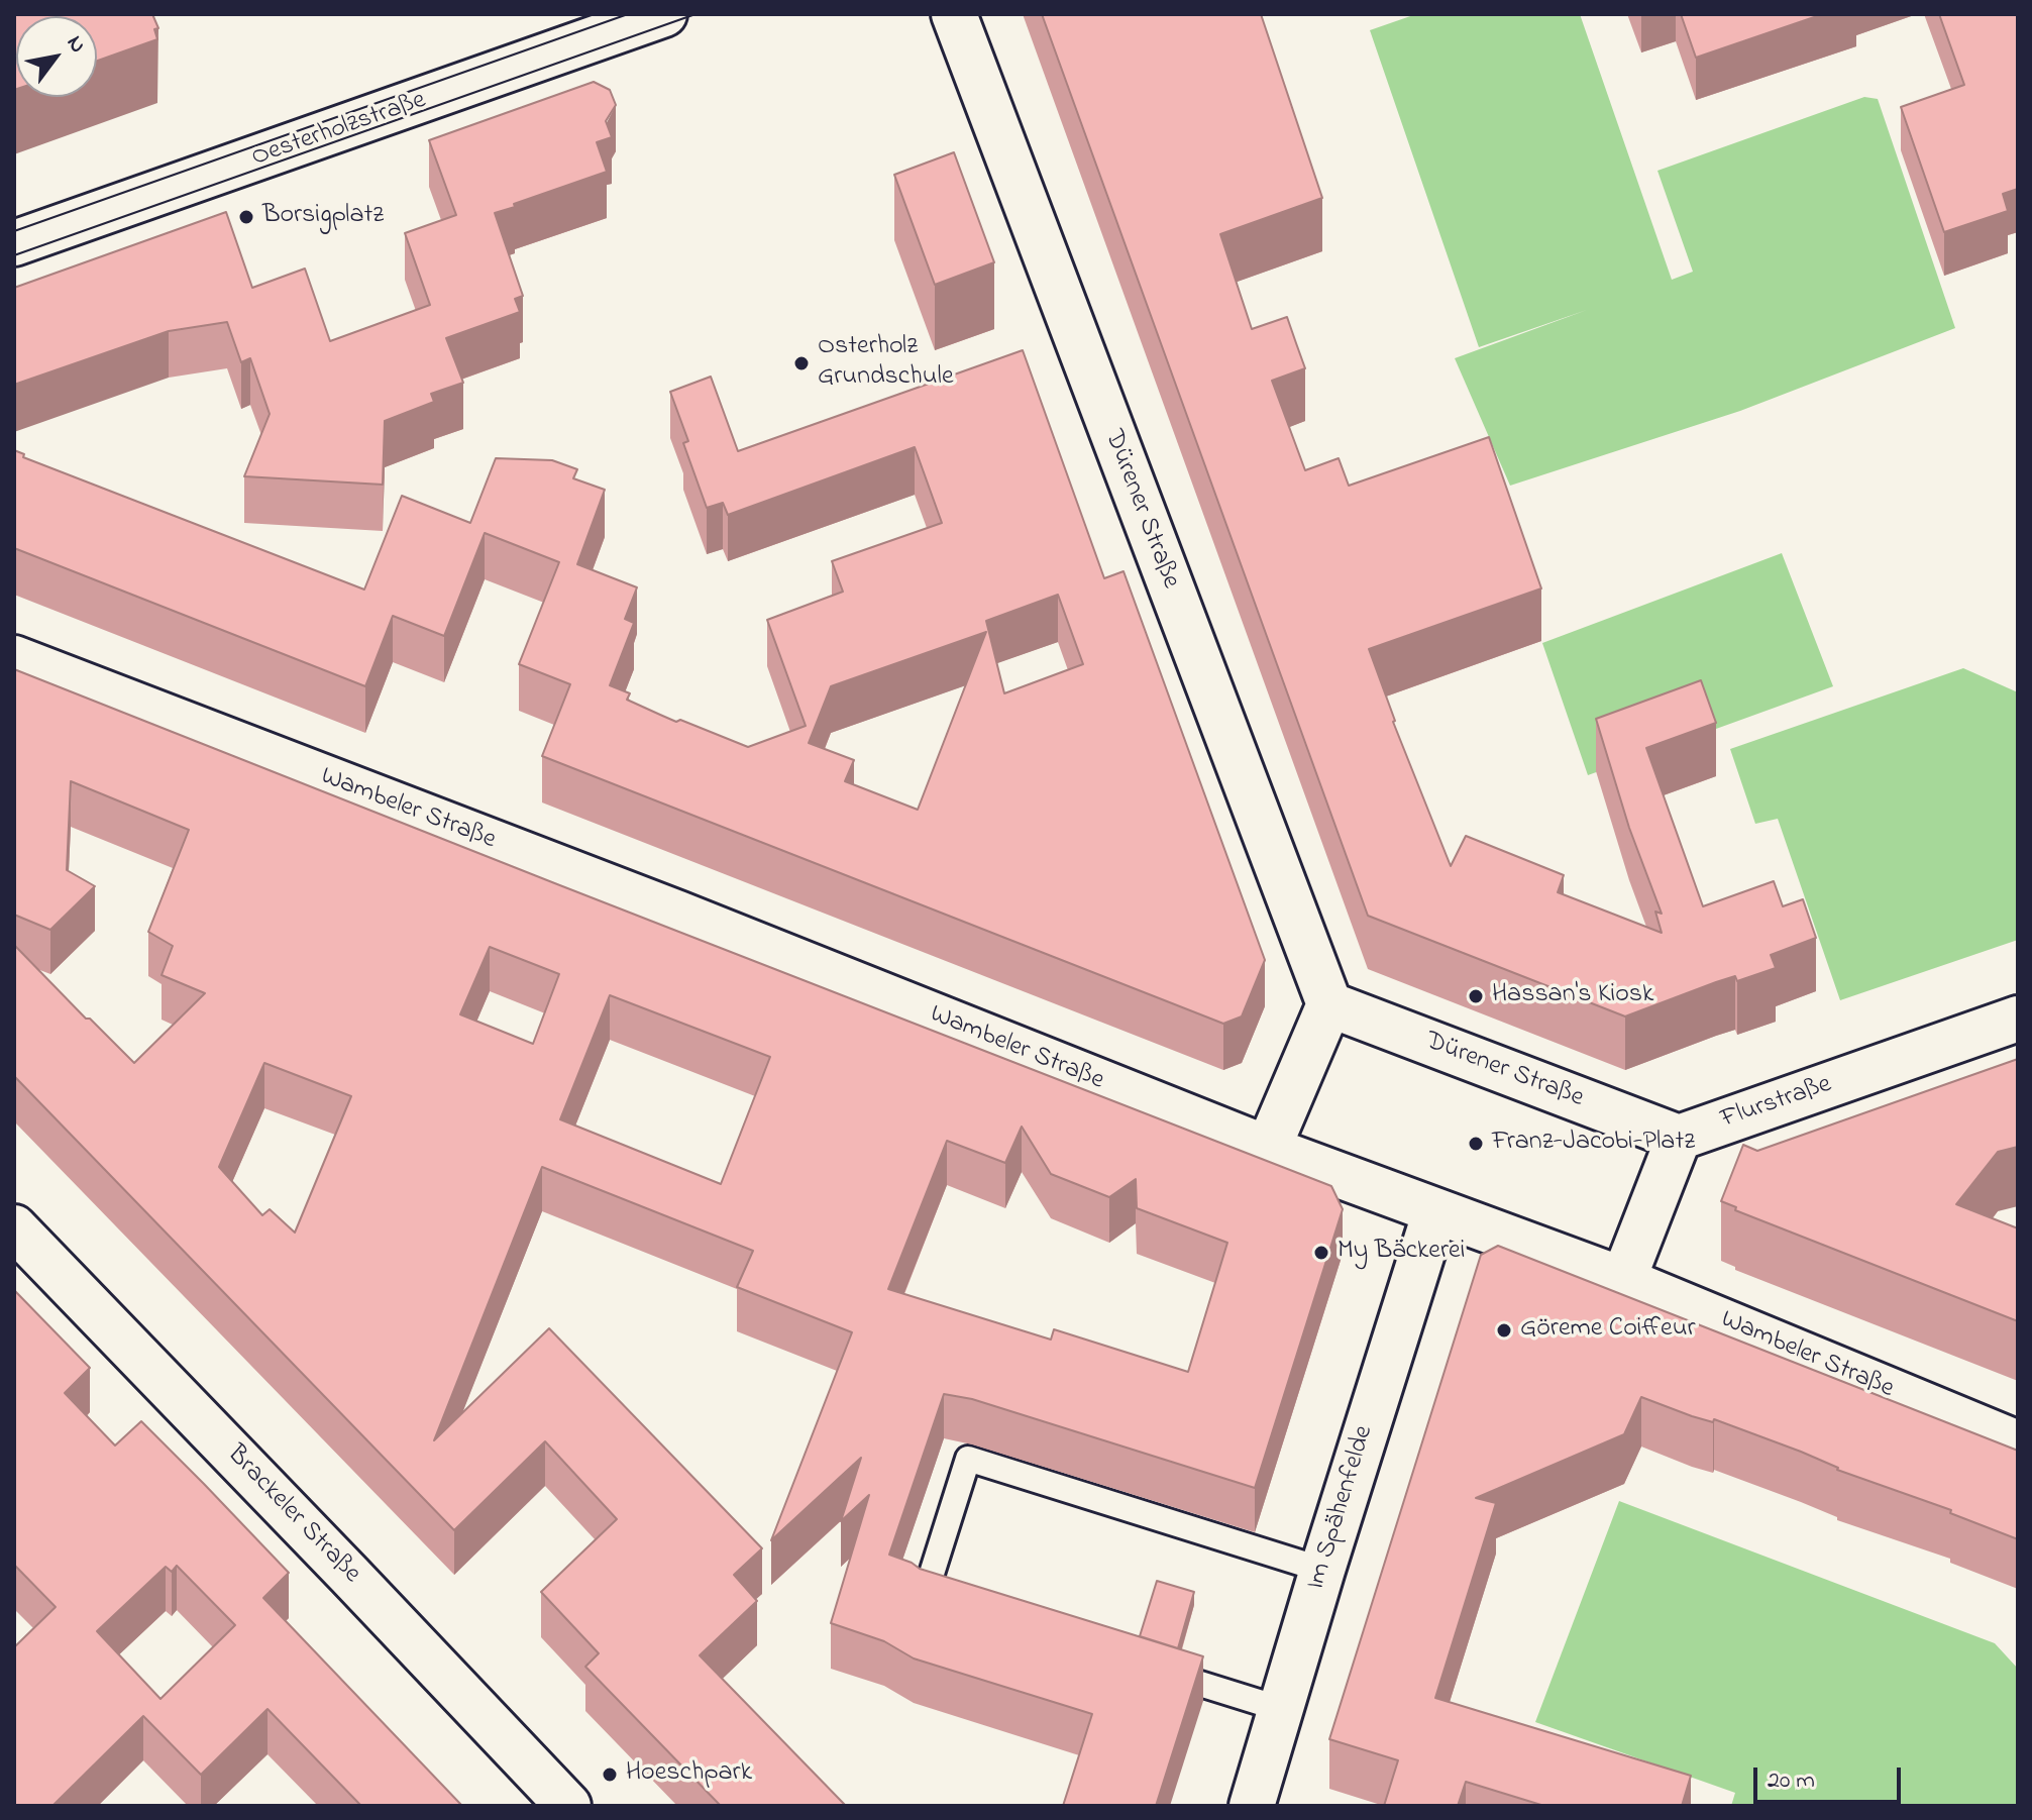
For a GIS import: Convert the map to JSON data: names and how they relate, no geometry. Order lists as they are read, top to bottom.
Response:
{
  "streets": {
    "street": [
      "Oesterholzstraße",
      "Dürener Straße",
      "Wambeler Straße",
      "Flurstraße",
      "Im Spähenfelde",
      "Brackeler Straße"
    ]
  },
  "crossings": [
    ["Dürener Straße", "Flurstraße"],
    ["Wambeler Straße", "Im Spähenfelde"]
  ],
  "places": [
    "Borsigplatz",
    "Osterholz Grundschule",
    "Hassan's Kiosk",
    "Franz-Jacobi-Platz",
    "My Bäckerei",
    "Göreme Coiffeur",
    "Hoeschpark"
  ],
  "scale_bar": "20 m",
  "north": "top right"
}
